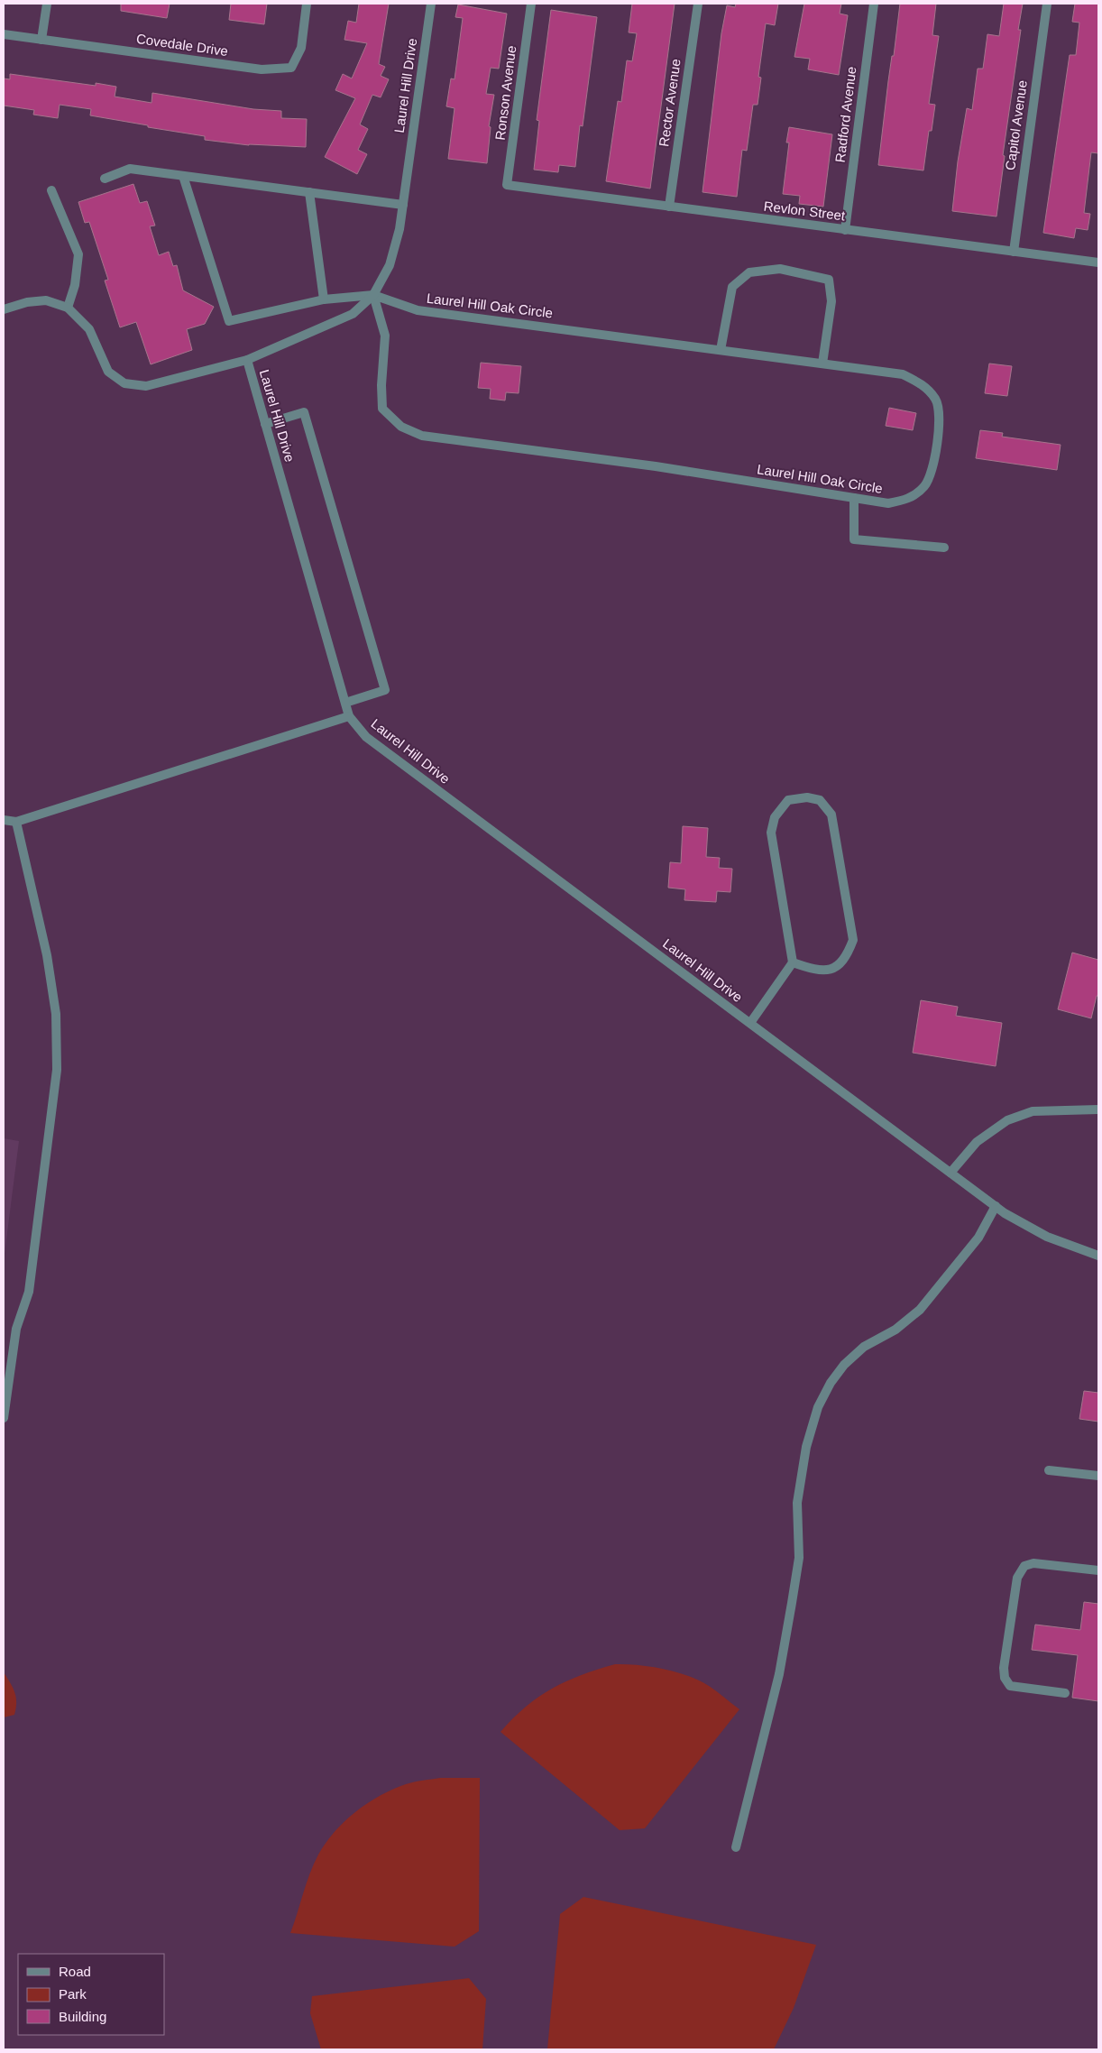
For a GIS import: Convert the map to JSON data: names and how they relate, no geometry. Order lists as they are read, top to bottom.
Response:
{
  "streets": {
    "street": [
      "Covedale Drive",
      "Laurel Hill Drive",
      "Ronson Avenue",
      "Rector Avenue",
      "Radford Avenue",
      "Capitol Avenue",
      "Revlon Street",
      "Laurel Hill Oak Circle"
    ]
  },
  "crossings": [
    ["Laurel Hill Drive", "Laurel Hill Oak Circle"],
    ["Ronson Avenue", "Revlon Street"],
    ["Rector Avenue", "Revlon Street"],
    ["Radford Avenue", "Revlon Street"],
    ["Capitol Avenue", "Revlon Street"]
  ],
  "legend": ["Road", "Park", "Building"]
}
